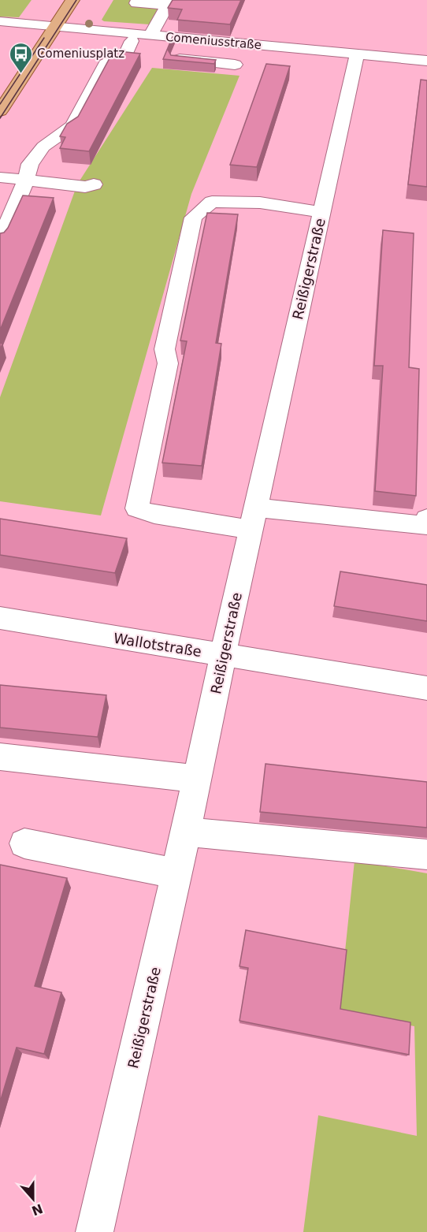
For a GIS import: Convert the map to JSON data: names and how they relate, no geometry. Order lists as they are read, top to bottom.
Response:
{
  "streets": {
    "street": ["Comeniusstraße", "Reißigerstraße", "Wallotstraße"]
  },
  "crossings": [
    ["Comeniusstraße", "Reißigerstraße"],
    ["Reißigerstraße", "Wallotstraße"]
  ],
  "places": {
    "bus stop": ["Comeniusplatz"]
  },
  "north": "bottom"
}
